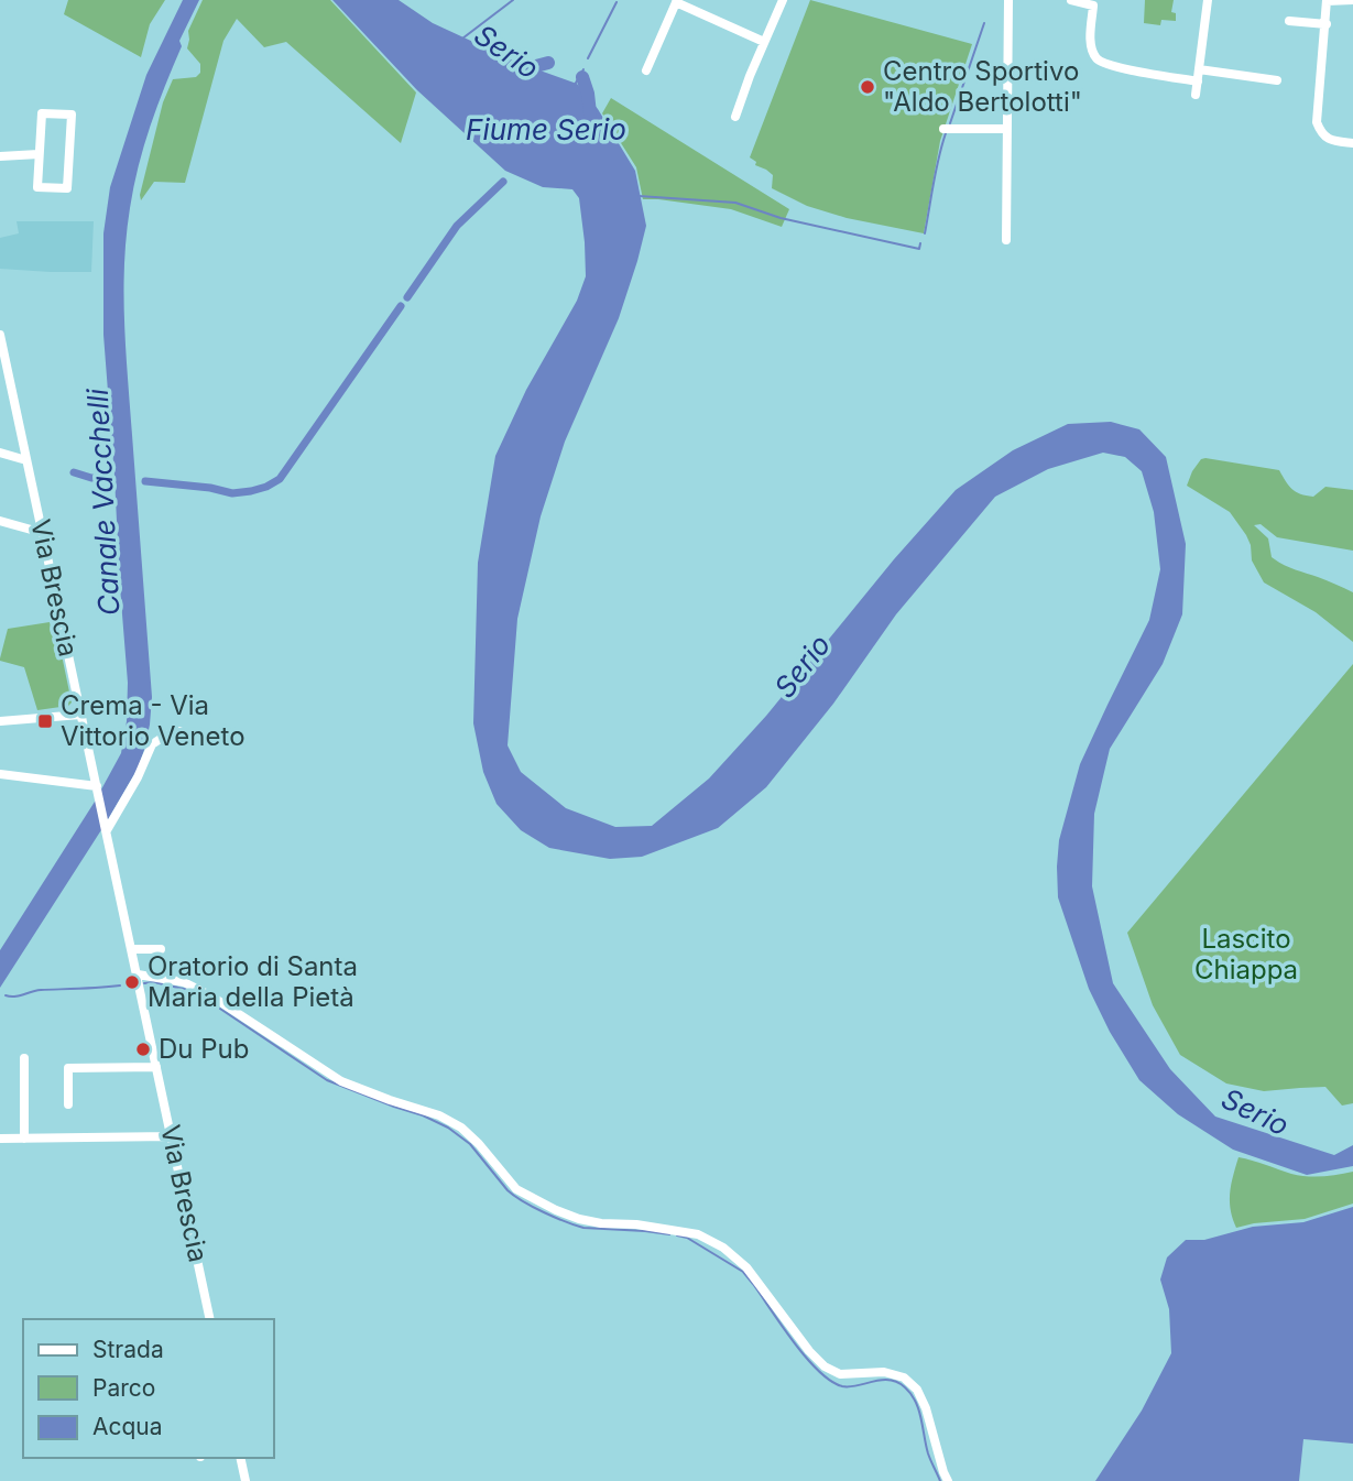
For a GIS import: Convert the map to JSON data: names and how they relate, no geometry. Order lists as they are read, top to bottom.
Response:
{
  "streets": {
    "street": ["Via Brescia"]
  },
  "water": ["Serio", "Fiume Serio", "Canale Vacchelli"],
  "parks": ["Lascito Chiappa"],
  "places": {
    "other": ["Centro Sportivo \"Aldo Bertolotti\"", "Oratorio di Santa Maria della Pietà", "Du Pub"],
    "transit": ["Crema - Via Vittorio Veneto"]
  },
  "legend": ["Strada", "Parco", "Acqua"]
}
